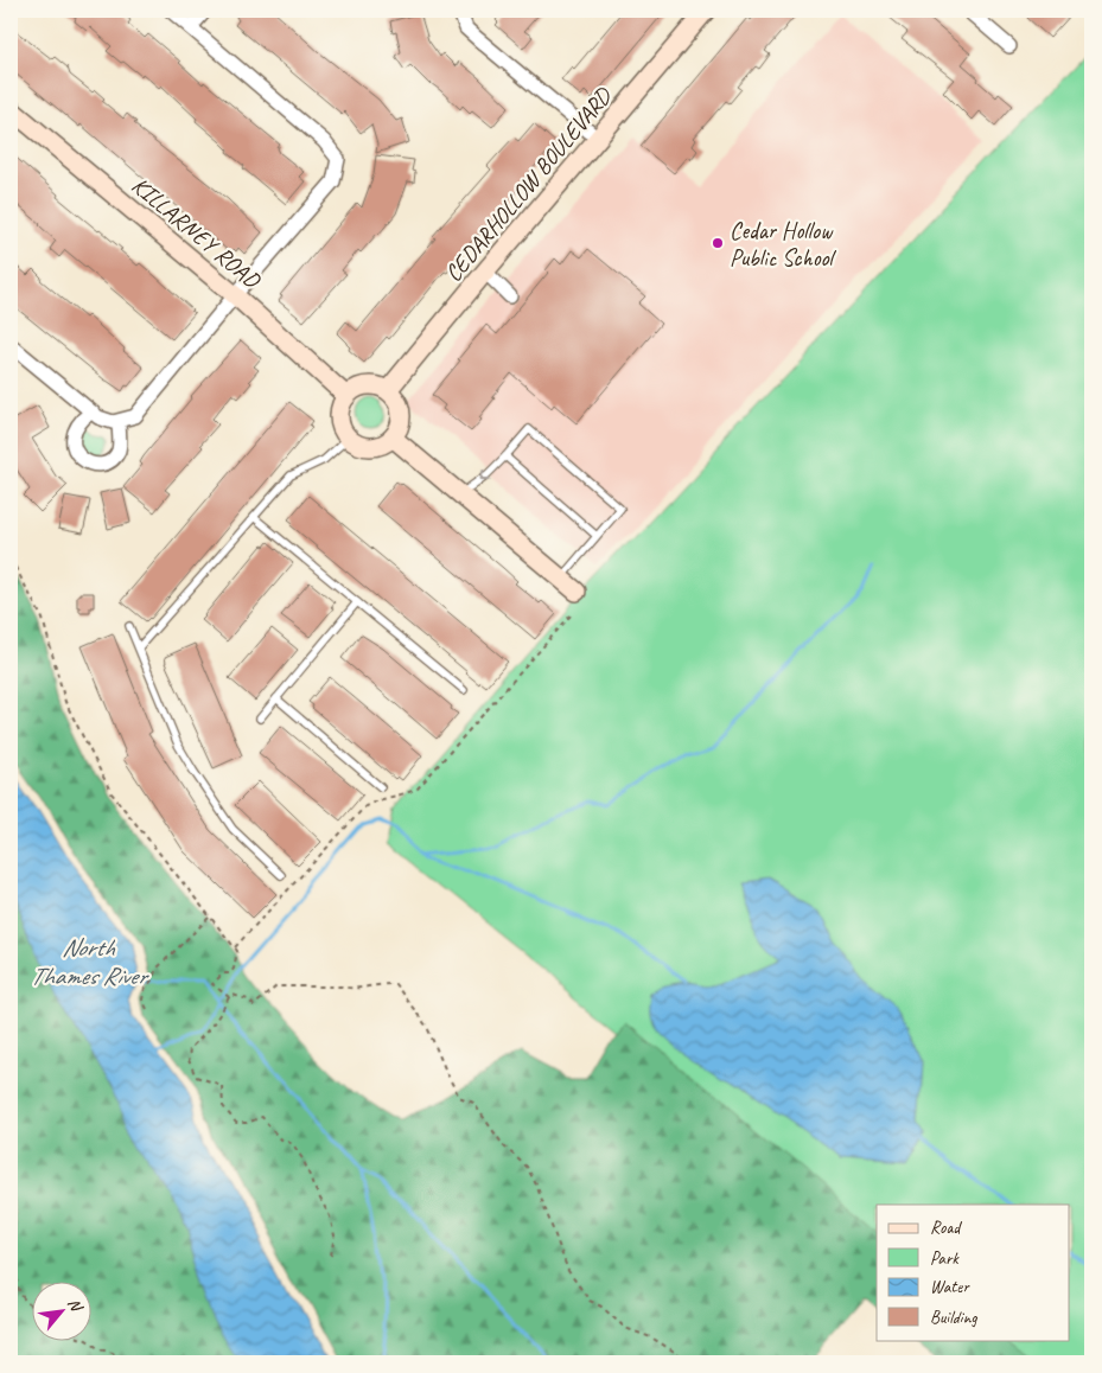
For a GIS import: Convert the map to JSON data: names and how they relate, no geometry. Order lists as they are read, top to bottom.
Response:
{
  "streets": {
    "street": ["CEDARHOLLOW BOULEVARD", "KILLARNEY ROAD"]
  },
  "crossings": [
    ["CEDARHOLLOW BOULEVARD", "KILLARNEY ROAD"]
  ],
  "water": ["North Thames River"],
  "places": ["Cedar Hollow Public School"],
  "legend": [
    "Road",
    "Park",
    "Water",
    "Building"
  ],
  "north": "top right"
}
